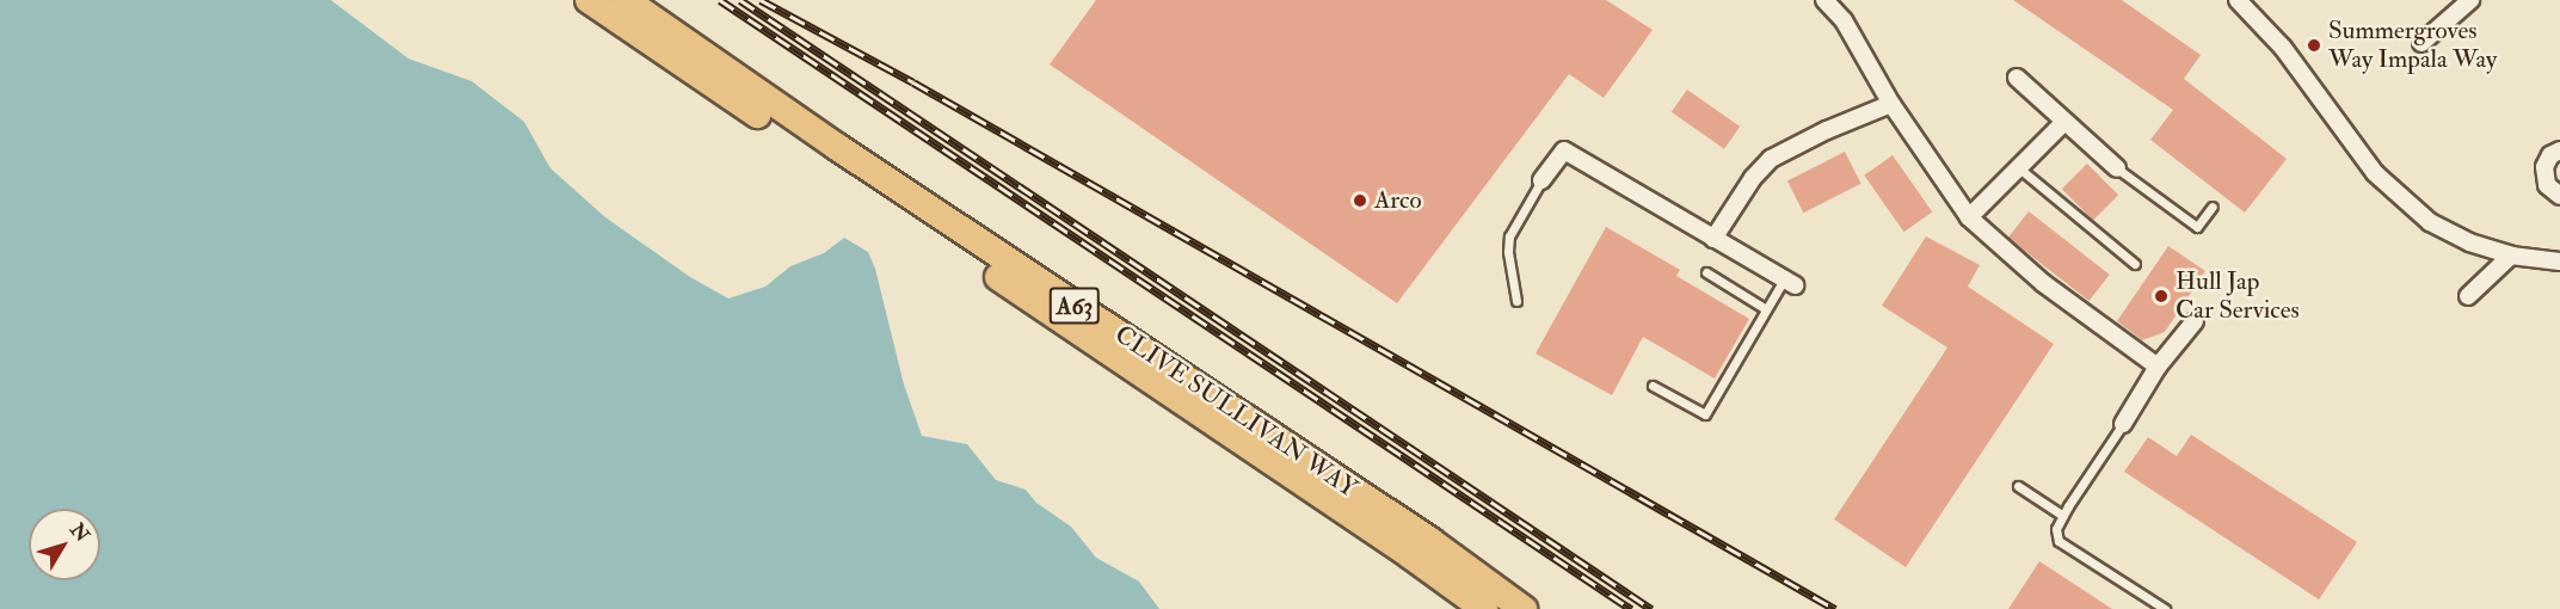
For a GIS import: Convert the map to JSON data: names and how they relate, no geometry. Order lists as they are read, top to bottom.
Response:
{
  "streets": {
    "highway": ["A63", "CLIVE SULLIVAN WAY"]
  },
  "places": ["Summergroves Way Impala Way", "Arco", "Hull Jap Car Services"],
  "north": "top right"
}
